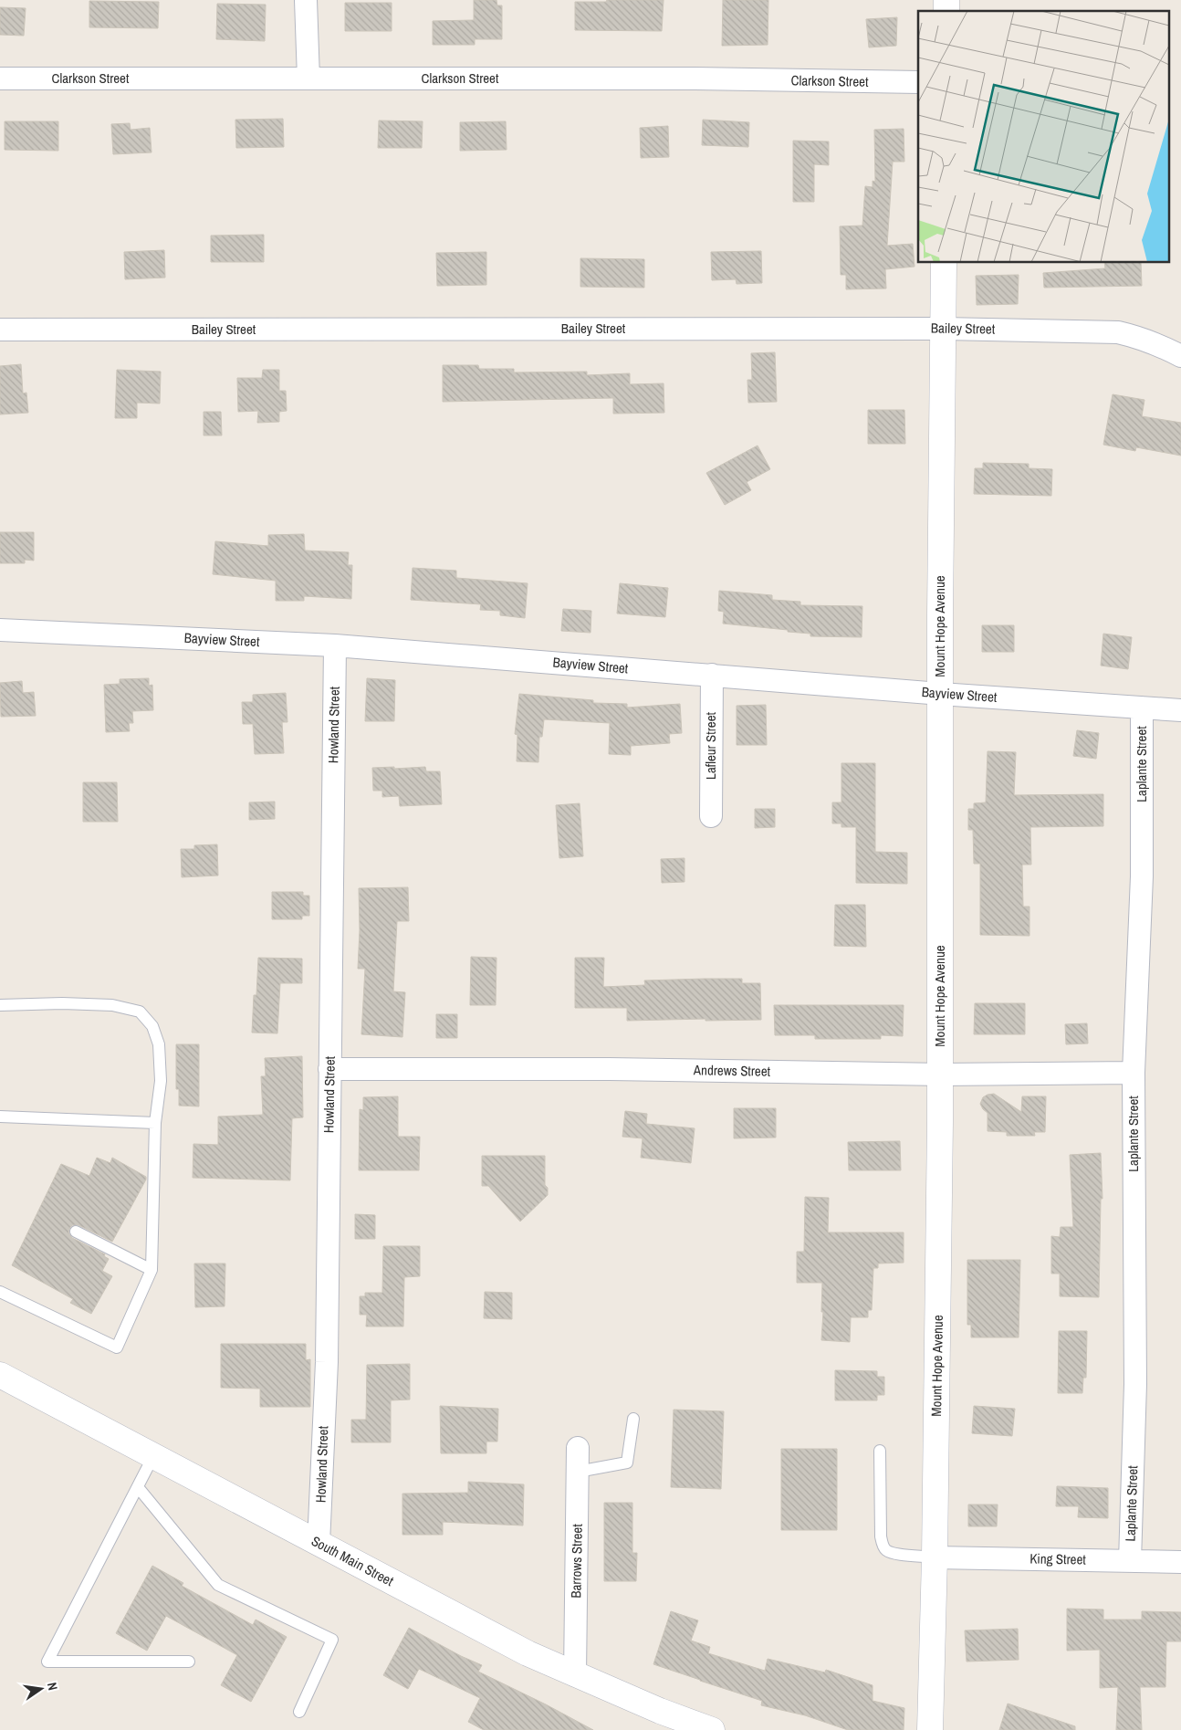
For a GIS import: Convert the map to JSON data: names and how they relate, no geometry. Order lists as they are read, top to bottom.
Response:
{
  "streets": {
    "main road": ["Mount Hope Avenue", "South Main Street"],
    "street": [
      "Clarkson Street",
      "Bailey Street",
      "Bayview Street",
      "Howland Street",
      "Lafleur Street",
      "Laplante Street",
      "Andrews Street",
      "King Street",
      "Barrows Street"
    ]
  },
  "crossings": [
    ["Bailey Street", "Mount Hope Avenue"],
    ["Mount Hope Avenue", "Bayview Street"],
    ["Mount Hope Avenue", "Andrews Street"],
    ["Mount Hope Avenue", "King Street"],
    ["Bayview Street", "Howland Street"],
    ["Bayview Street", "Lafleur Street"],
    ["Bayview Street", "Laplante Street"],
    ["Howland Street", "Andrews Street"],
    ["Howland Street", "South Main Street"],
    ["Laplante Street", "Andrews Street"],
    ["Laplante Street", "King Street"],
    ["South Main Street", "Barrows Street"]
  ],
  "north": "right"
}
